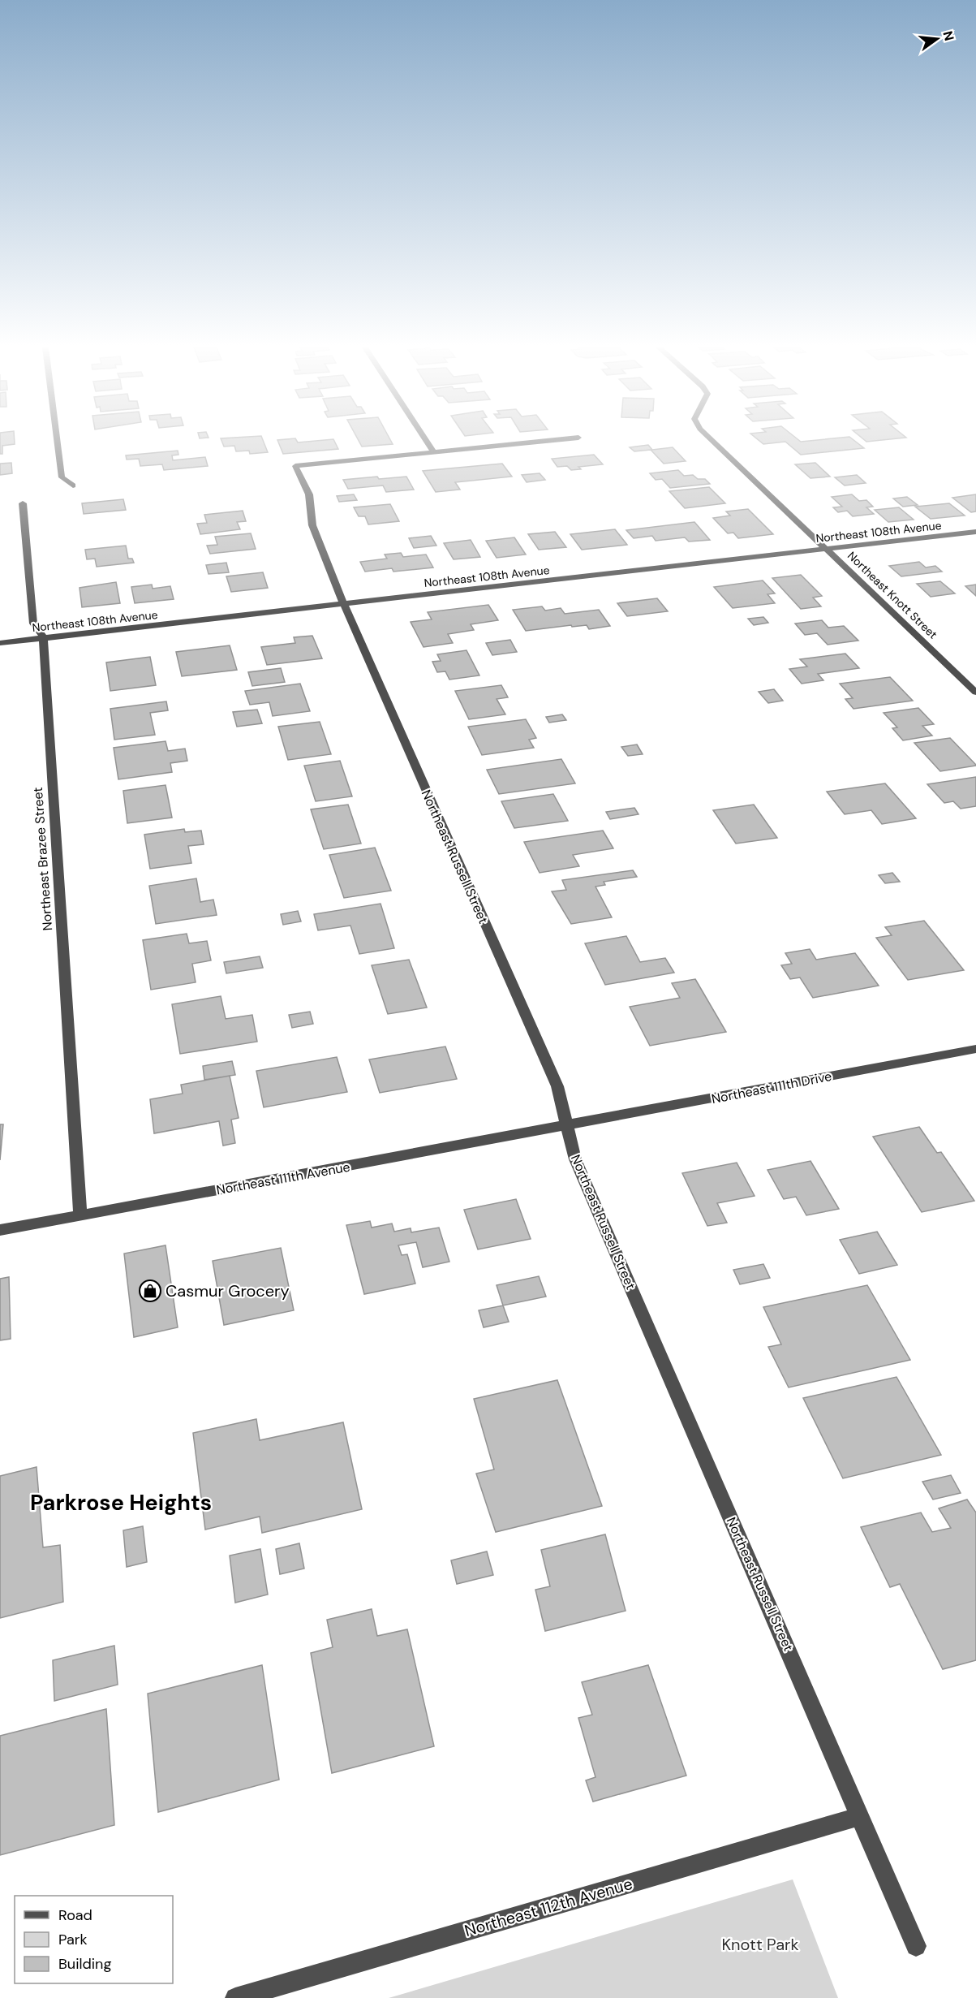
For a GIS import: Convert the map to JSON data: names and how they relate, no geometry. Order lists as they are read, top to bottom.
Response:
{
  "streets": {
    "street": [
      "Northeast 108th Avenue",
      "Northeast Knott Street",
      "Northeast Russell Street",
      "Northeast Brazee Street",
      "Northeast 111th Drive",
      "Northeast 111th Avenue",
      "Northeast 112th Avenue"
    ]
  },
  "crossings": [
    ["Northeast 108th Avenue", "Northeast Knott Street"],
    ["Northeast 108th Avenue", "Northeast Russell Street"],
    ["Northeast 108th Avenue", "Northeast Brazee Street"],
    ["Northeast Russell Street", "Northeast 111th Drive"],
    ["Northeast Russell Street", "Northeast 111th Avenue"],
    ["Northeast Russell Street", "Northeast 112th Avenue"],
    ["Northeast Brazee Street", "Northeast 111th Avenue"],
    ["Northeast 111th Drive", "Northeast 111th Avenue"]
  ],
  "districts": ["Parkrose Heights"],
  "parks": ["Knott Park"],
  "places": {
    "shop": ["Casmur Grocery"]
  },
  "legend": ["Road", "Park", "Building"],
  "north": "right"
}
